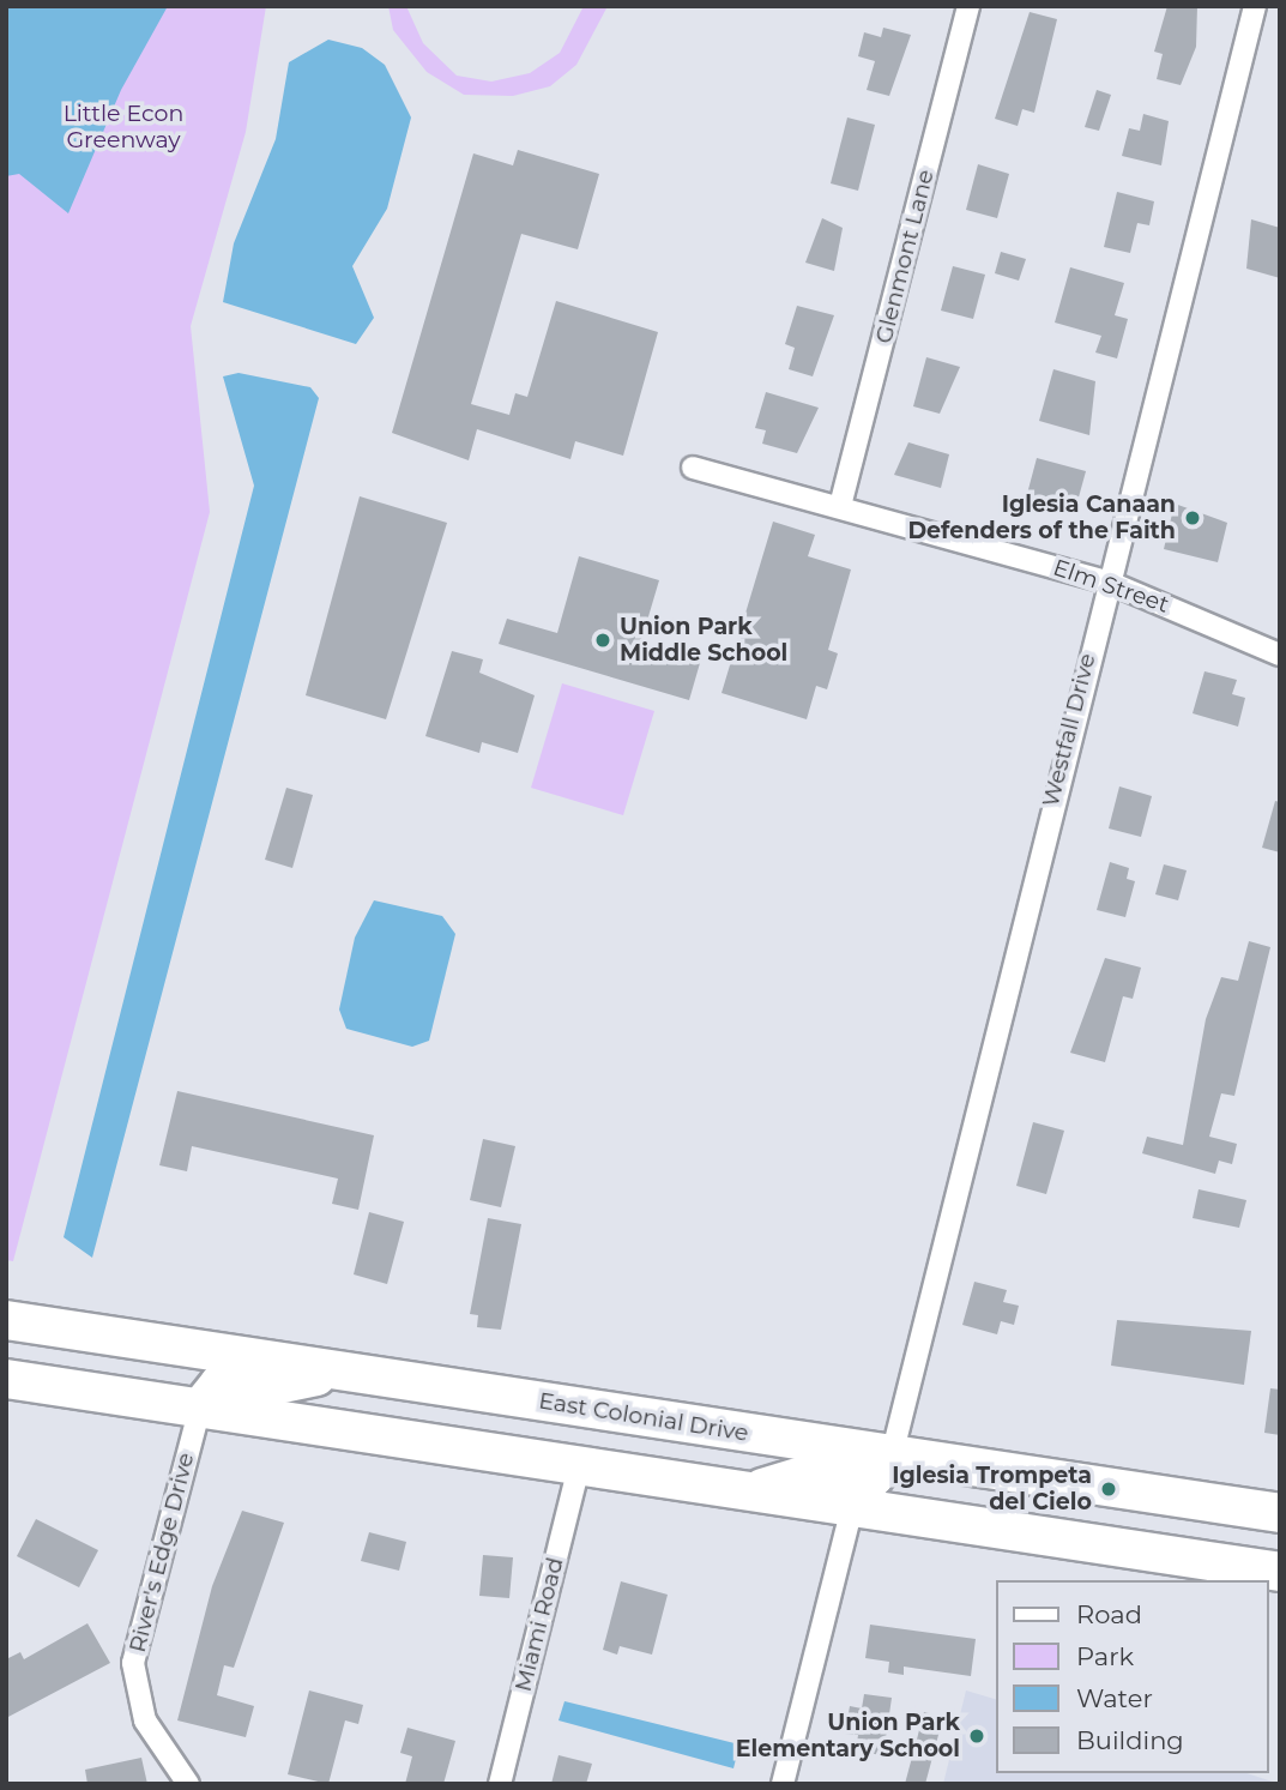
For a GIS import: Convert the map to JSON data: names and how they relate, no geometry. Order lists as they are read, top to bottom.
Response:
{
  "streets": {
    "highway": ["East Colonial Drive"],
    "street": [
      "Glenmont Lane",
      "Elm Street",
      "Westfall Drive",
      "River's Edge Drive",
      "Miami Road"
    ]
  },
  "crossings": [
    ["Glenmont Lane", "Elm Street"],
    ["Elm Street", "Westfall Drive"],
    ["Westfall Drive", "East Colonial Drive"]
  ],
  "parks": ["Little Econ Greenway"],
  "places": [
    "Iglesia Canaan Defenders of the Faith",
    "Union Park Middle School",
    "Iglesia Trompeta del Cielo",
    "Union Park Elementary School"
  ],
  "legend": [
    "Road",
    "Park",
    "Water",
    "Building"
  ]
}
